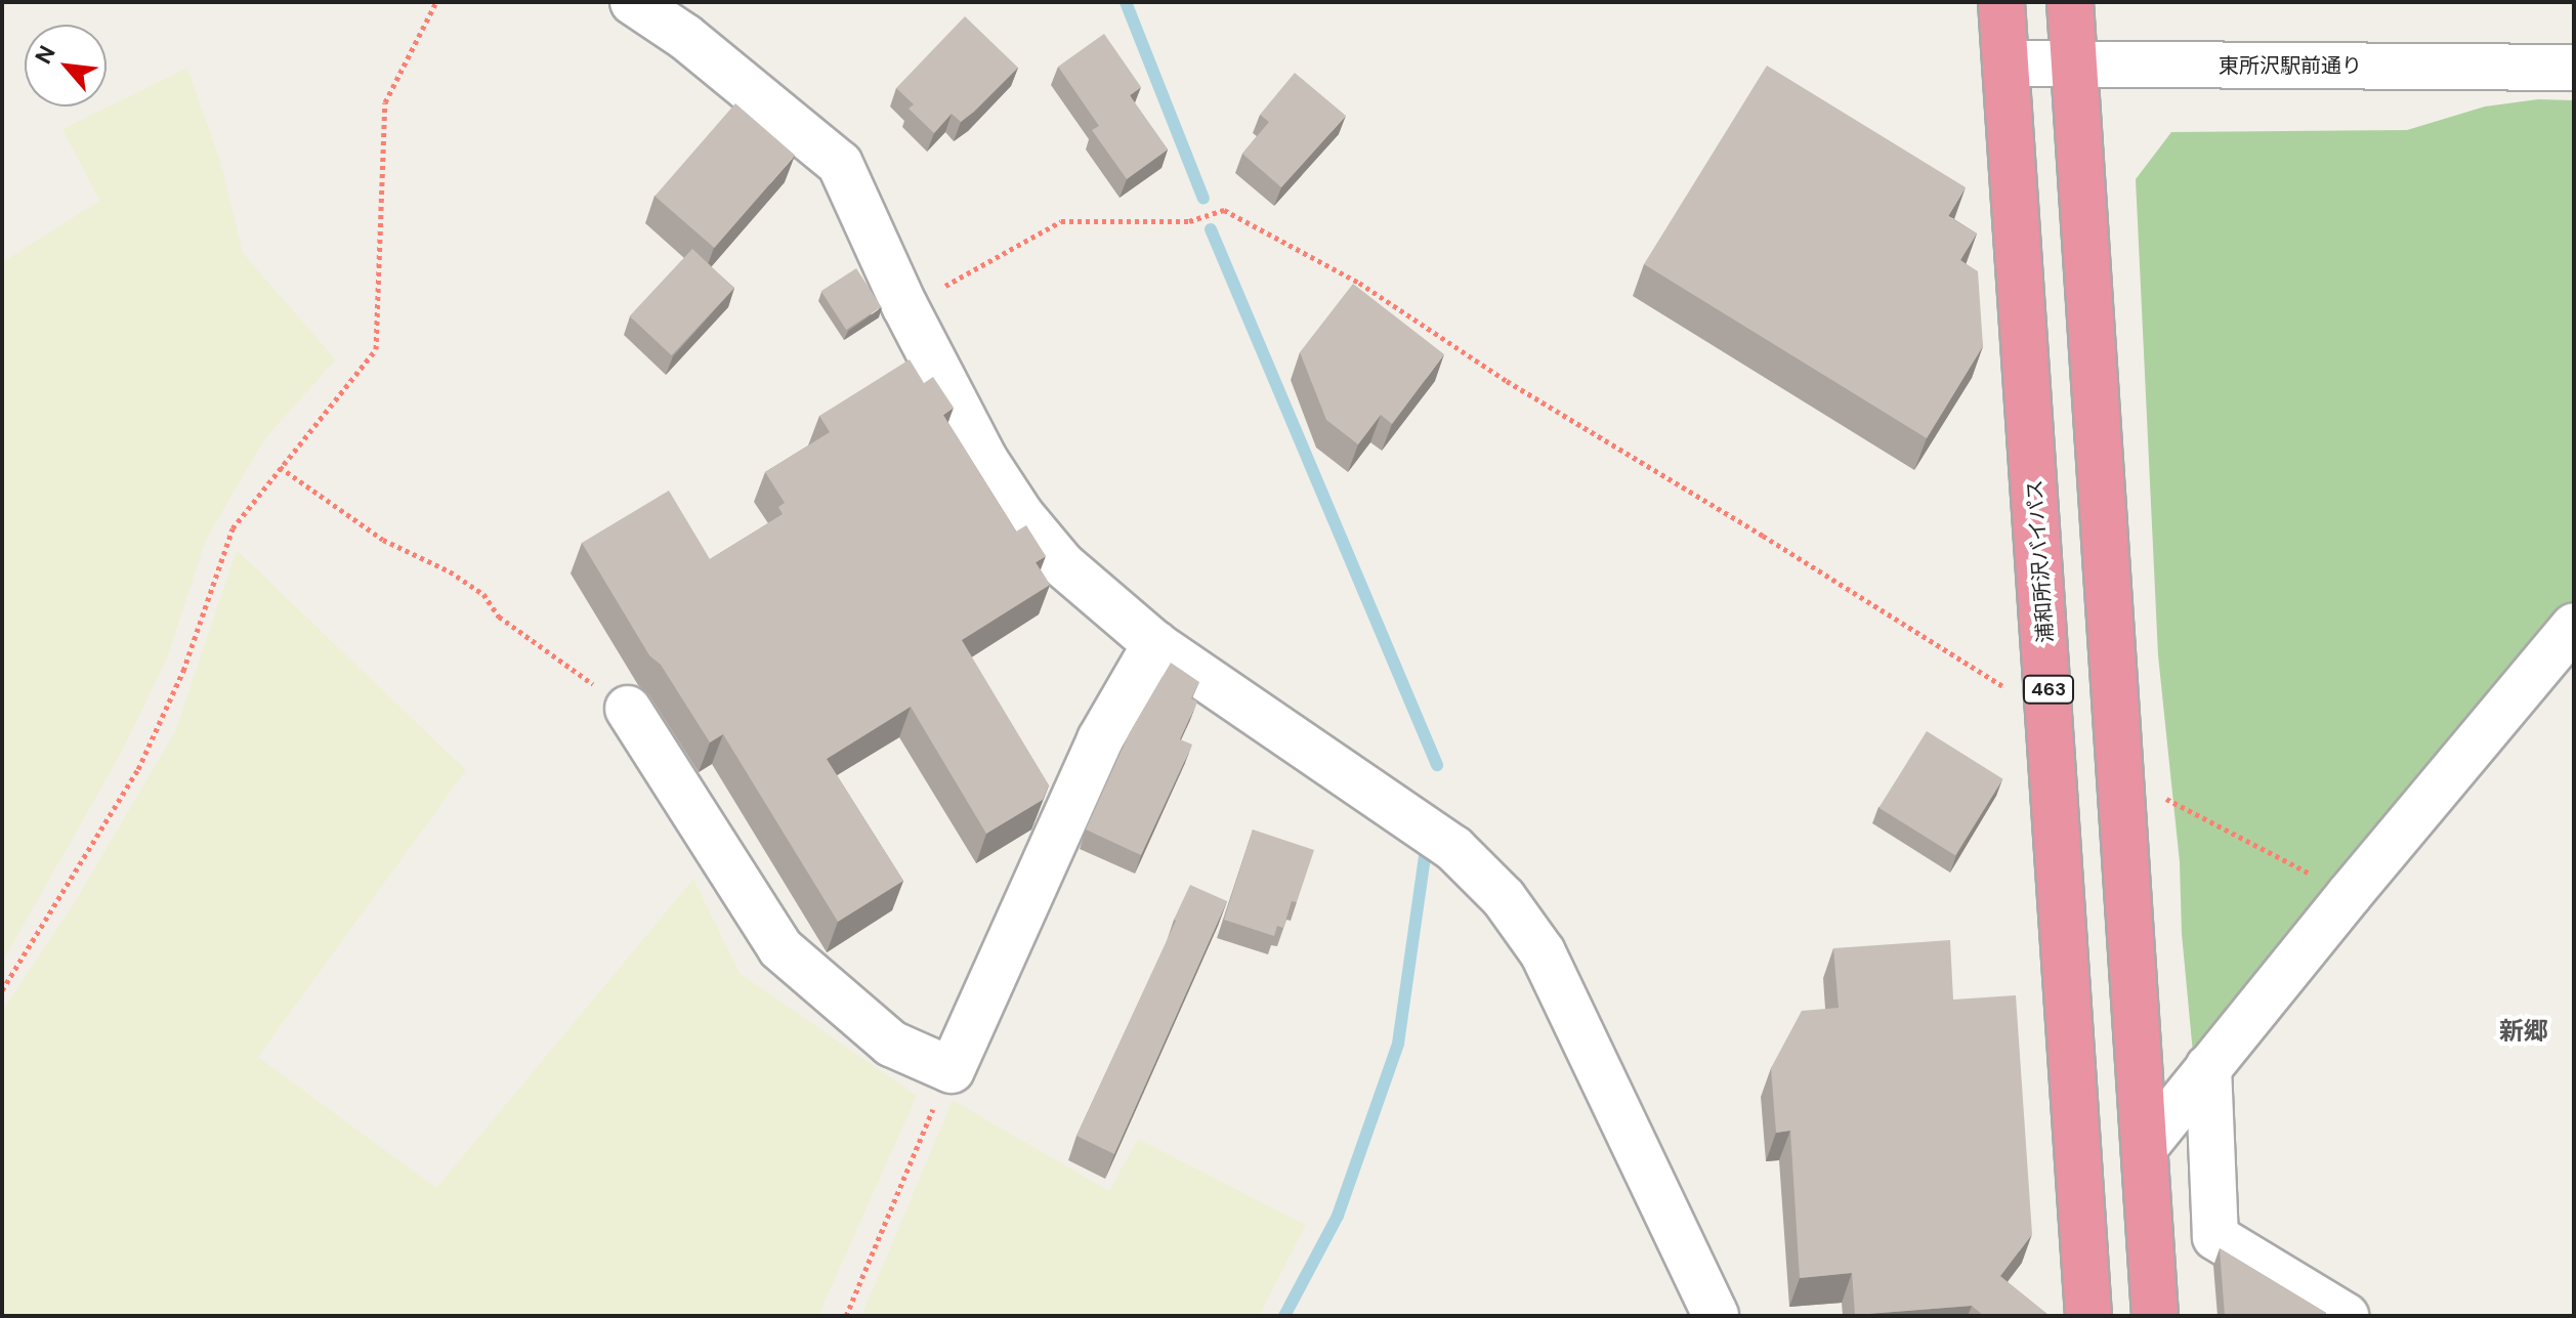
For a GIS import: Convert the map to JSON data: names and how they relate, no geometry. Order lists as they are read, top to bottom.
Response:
{
  "streets": {
    "highway": ["浦和所沢バイパス", "463"],
    "street": ["東所沢駅前通り"]
  },
  "crossings": [
    ["東所沢駅前通り", "浦和所沢バイパス"]
  ],
  "districts": ["新郷"],
  "north": "top left"
}
